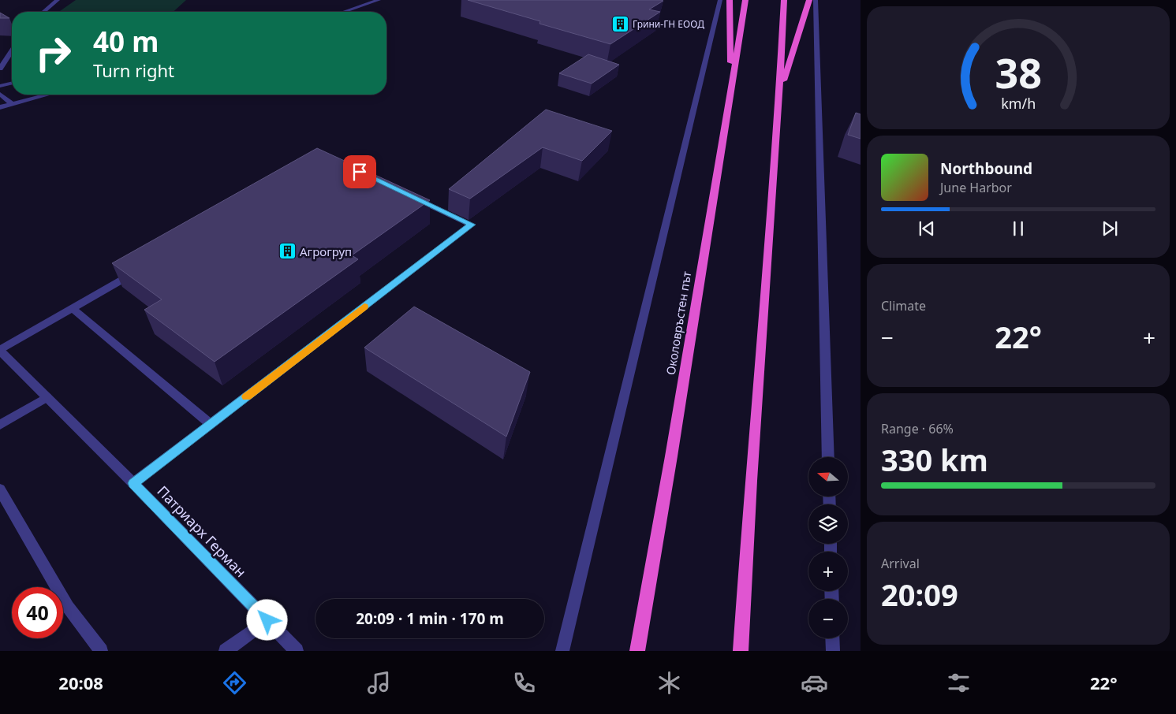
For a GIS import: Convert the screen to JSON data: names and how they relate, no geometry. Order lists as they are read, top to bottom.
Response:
{
  "streets": {
    "highway": ["Околовръстен път"],
    "street": ["Патриарх Герман"]
  },
  "places": {
    "building": ["Грини-ГН ЕООД", "Агрогруп"]
  },
  "north": "left",
  "page": {
    "turn": ["40 m", "Turn right"],
    "song": ["Northbound", "June Harbor"],
    "tile": [
      "Climate",
      ["Range · 66%", "330 km"],
      ["Arrival", "20:09"]
    ],
    "heat": ["−", "22°", "+"],
    "map_buttons": ["+", "−"],
    "limit": "40",
    "trip": "20:09 · 1 min · 170 m",
    "tabs": ["20:08", "22°"],
    "gauge": ["38", "km/h"]
  }
}
